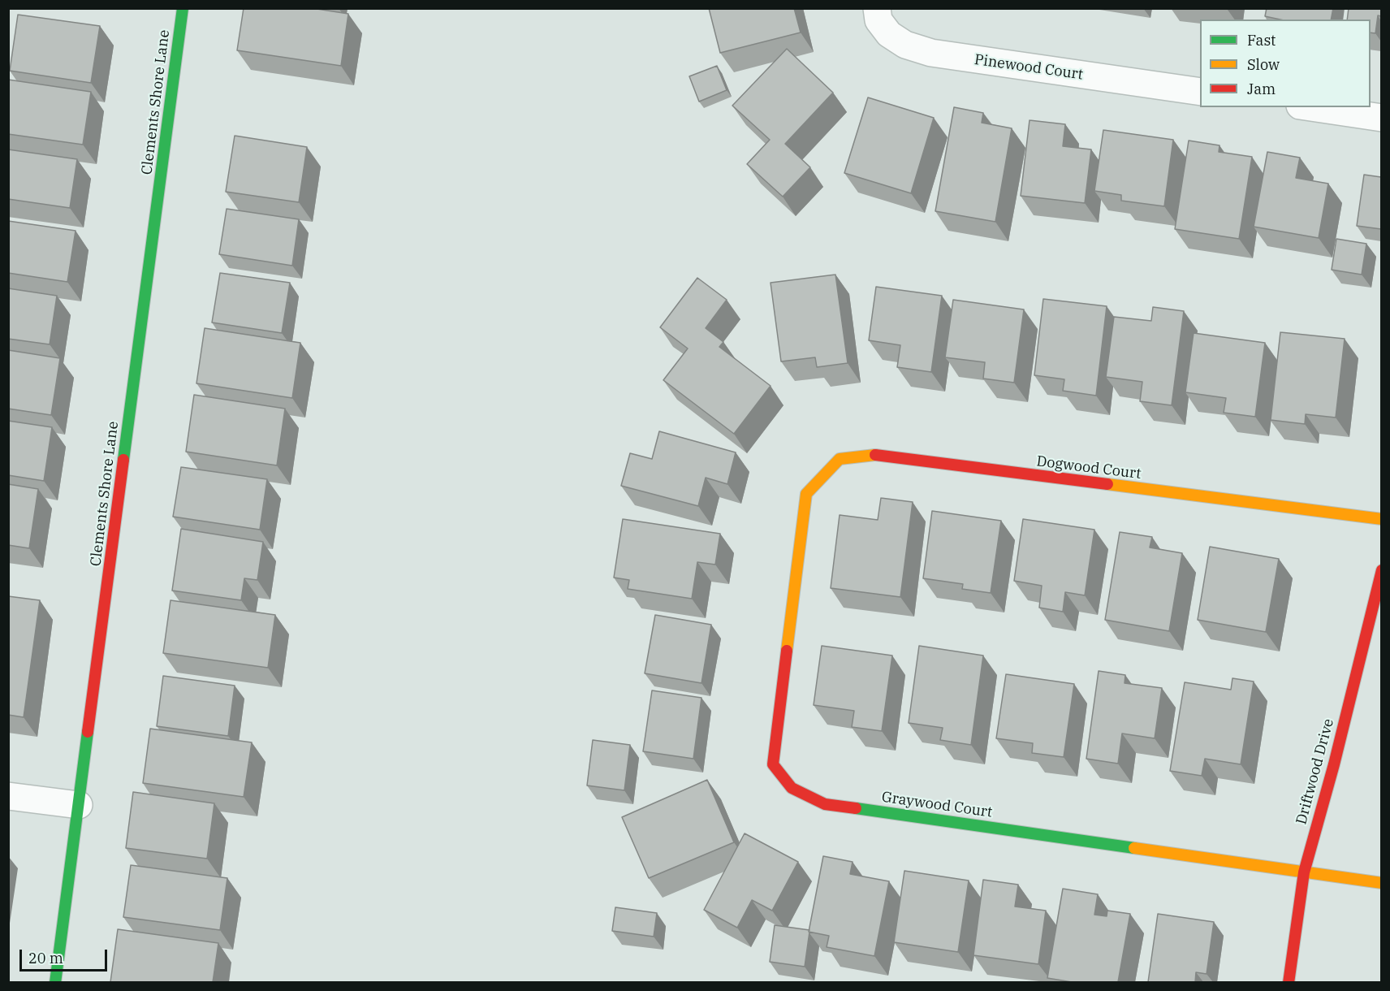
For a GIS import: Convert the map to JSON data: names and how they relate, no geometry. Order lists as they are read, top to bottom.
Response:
{
  "streets": {
    "street": [
      "Pinewood Court",
      "Clements Shore Lane",
      "Dogwood Court",
      "Driftwood Drive",
      "Graywood Court"
    ]
  },
  "crossings": [
    ["Dogwood Court", "Graywood Court"],
    ["Driftwood Drive", "Graywood Court"]
  ],
  "legend": ["Fast", "Slow", "Jam"],
  "scale_bar": "20 m"
}
